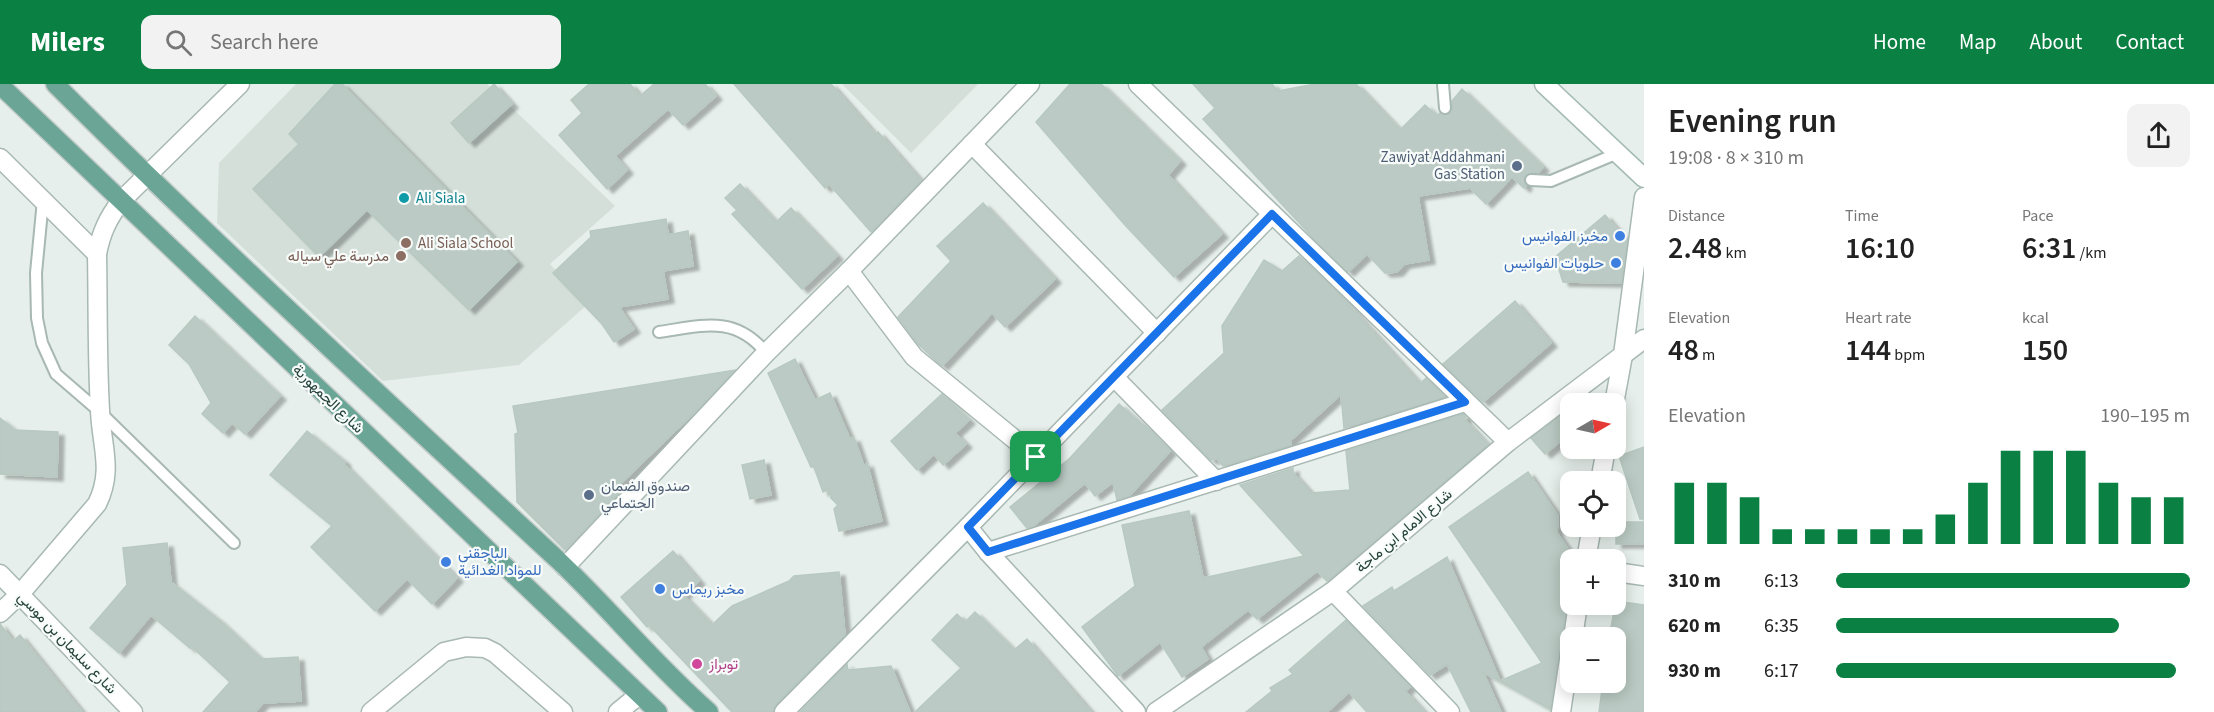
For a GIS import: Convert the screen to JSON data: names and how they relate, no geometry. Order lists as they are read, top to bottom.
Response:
{
  "streets": {
    "main road": ["شارع الجمهورية"],
    "street": ["شارع الامام ابن ماجة", "شارع سليمان بن موسي"]
  },
  "places": [
    "Zawiyat Addahmani Gas Station",
    "Ali Siala",
    "مخبز الفوانيس",
    "Ali Siala School",
    "مدرسة علي سياله",
    "حلويات الفوانيس",
    "صندوق الضمان الجتماعي",
    "الباجقني للمواد الغدائية",
    "مخبز ريماس",
    "توبراز"
  ],
  "north": "right",
  "page": {
    "header": "Milers",
    "search": "Search here",
    "nav": [
      "Home",
      "Map",
      "About",
      "Contact"
    ],
    "heading": ["Evening run", "19:08 · 8 × 310 m"],
    "stats": [
      ["Distance", "2.48 km"],
      ["Time", "16:10"],
      ["Pace", "6:31 /km"],
      ["Elevation", "48 m"],
      ["Heart rate", "144 bpm"],
      ["kcal", "150"]
    ],
    "chart": ["Elevation", "190–195 m"],
    "map_buttons": ["+", "−"],
    "list": [
      {
        "name": "310 m",
        "note": "6:13"
      },
      {
        "name": "620 m",
        "note": "6:35"
      },
      {
        "name": "930 m",
        "note": "6:17"
      }
    ]
  }
}
